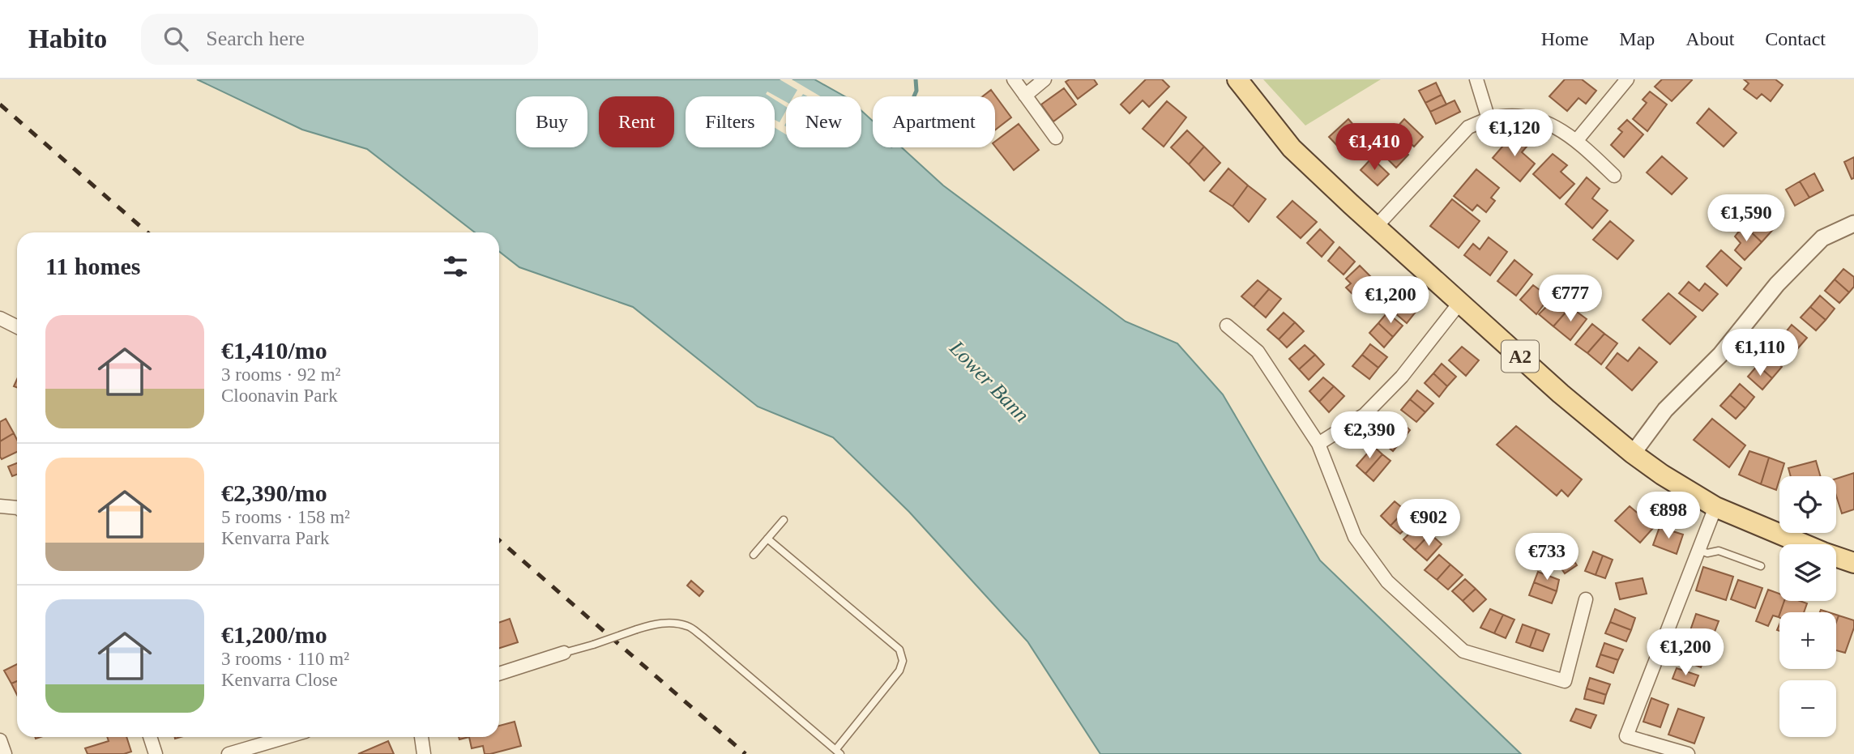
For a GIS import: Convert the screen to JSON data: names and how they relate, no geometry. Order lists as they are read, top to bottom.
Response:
{
  "streets": {
    "main road": ["A2"]
  },
  "water": ["Lower Bann"],
  "page": {
    "header": "Habito",
    "search": "Search here",
    "nav": [
      "Home",
      "Map",
      "About",
      "Contact"
    ],
    "chip": [
      "Buy",
      "Rent",
      "Filters",
      "New",
      "Apartment"
    ],
    "price": [
      "€1,120",
      "€1,410",
      "€1,590",
      "€777",
      "€1,200",
      "€1,110",
      "€2,390",
      "€898",
      "€902",
      "€733",
      "€1,200"
    ],
    "heading": "11 homes",
    "list": [
      {
        "name": "€1,410/mo",
        "note": "3 rooms · 92 m² · Cloonavin Park"
      },
      {
        "name": "€2,390/mo",
        "note": "5 rooms · 158 m² · Kenvarra Park"
      },
      {
        "name": "€1,200/mo",
        "note": "3 rooms · 110 m² · Kenvarra Close"
      }
    ],
    "map_buttons": ["+", "−"]
  }
}
